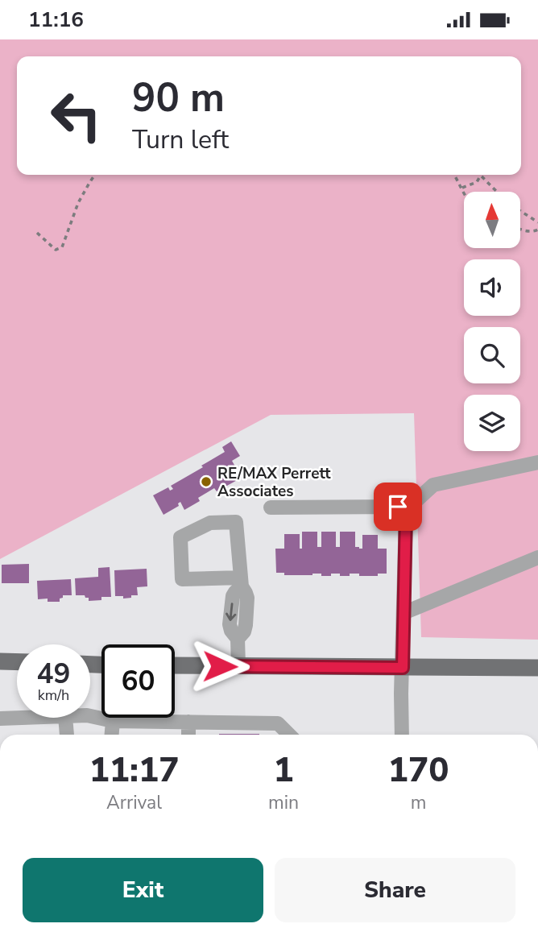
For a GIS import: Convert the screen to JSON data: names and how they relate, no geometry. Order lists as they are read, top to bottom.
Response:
{
  "places": ["RE/MAX Perrett Associates"],
  "north": "top",
  "page": {
    "status": "11:16",
    "turn": ["90 m", "Turn left"],
    "speed": "49 km/h",
    "limit": "60",
    "eta": [
      "11:17",
      "Arrival",
      "1",
      "min",
      "170",
      "m"
    ],
    "buttons": ["Exit", "Share"]
  }
}
